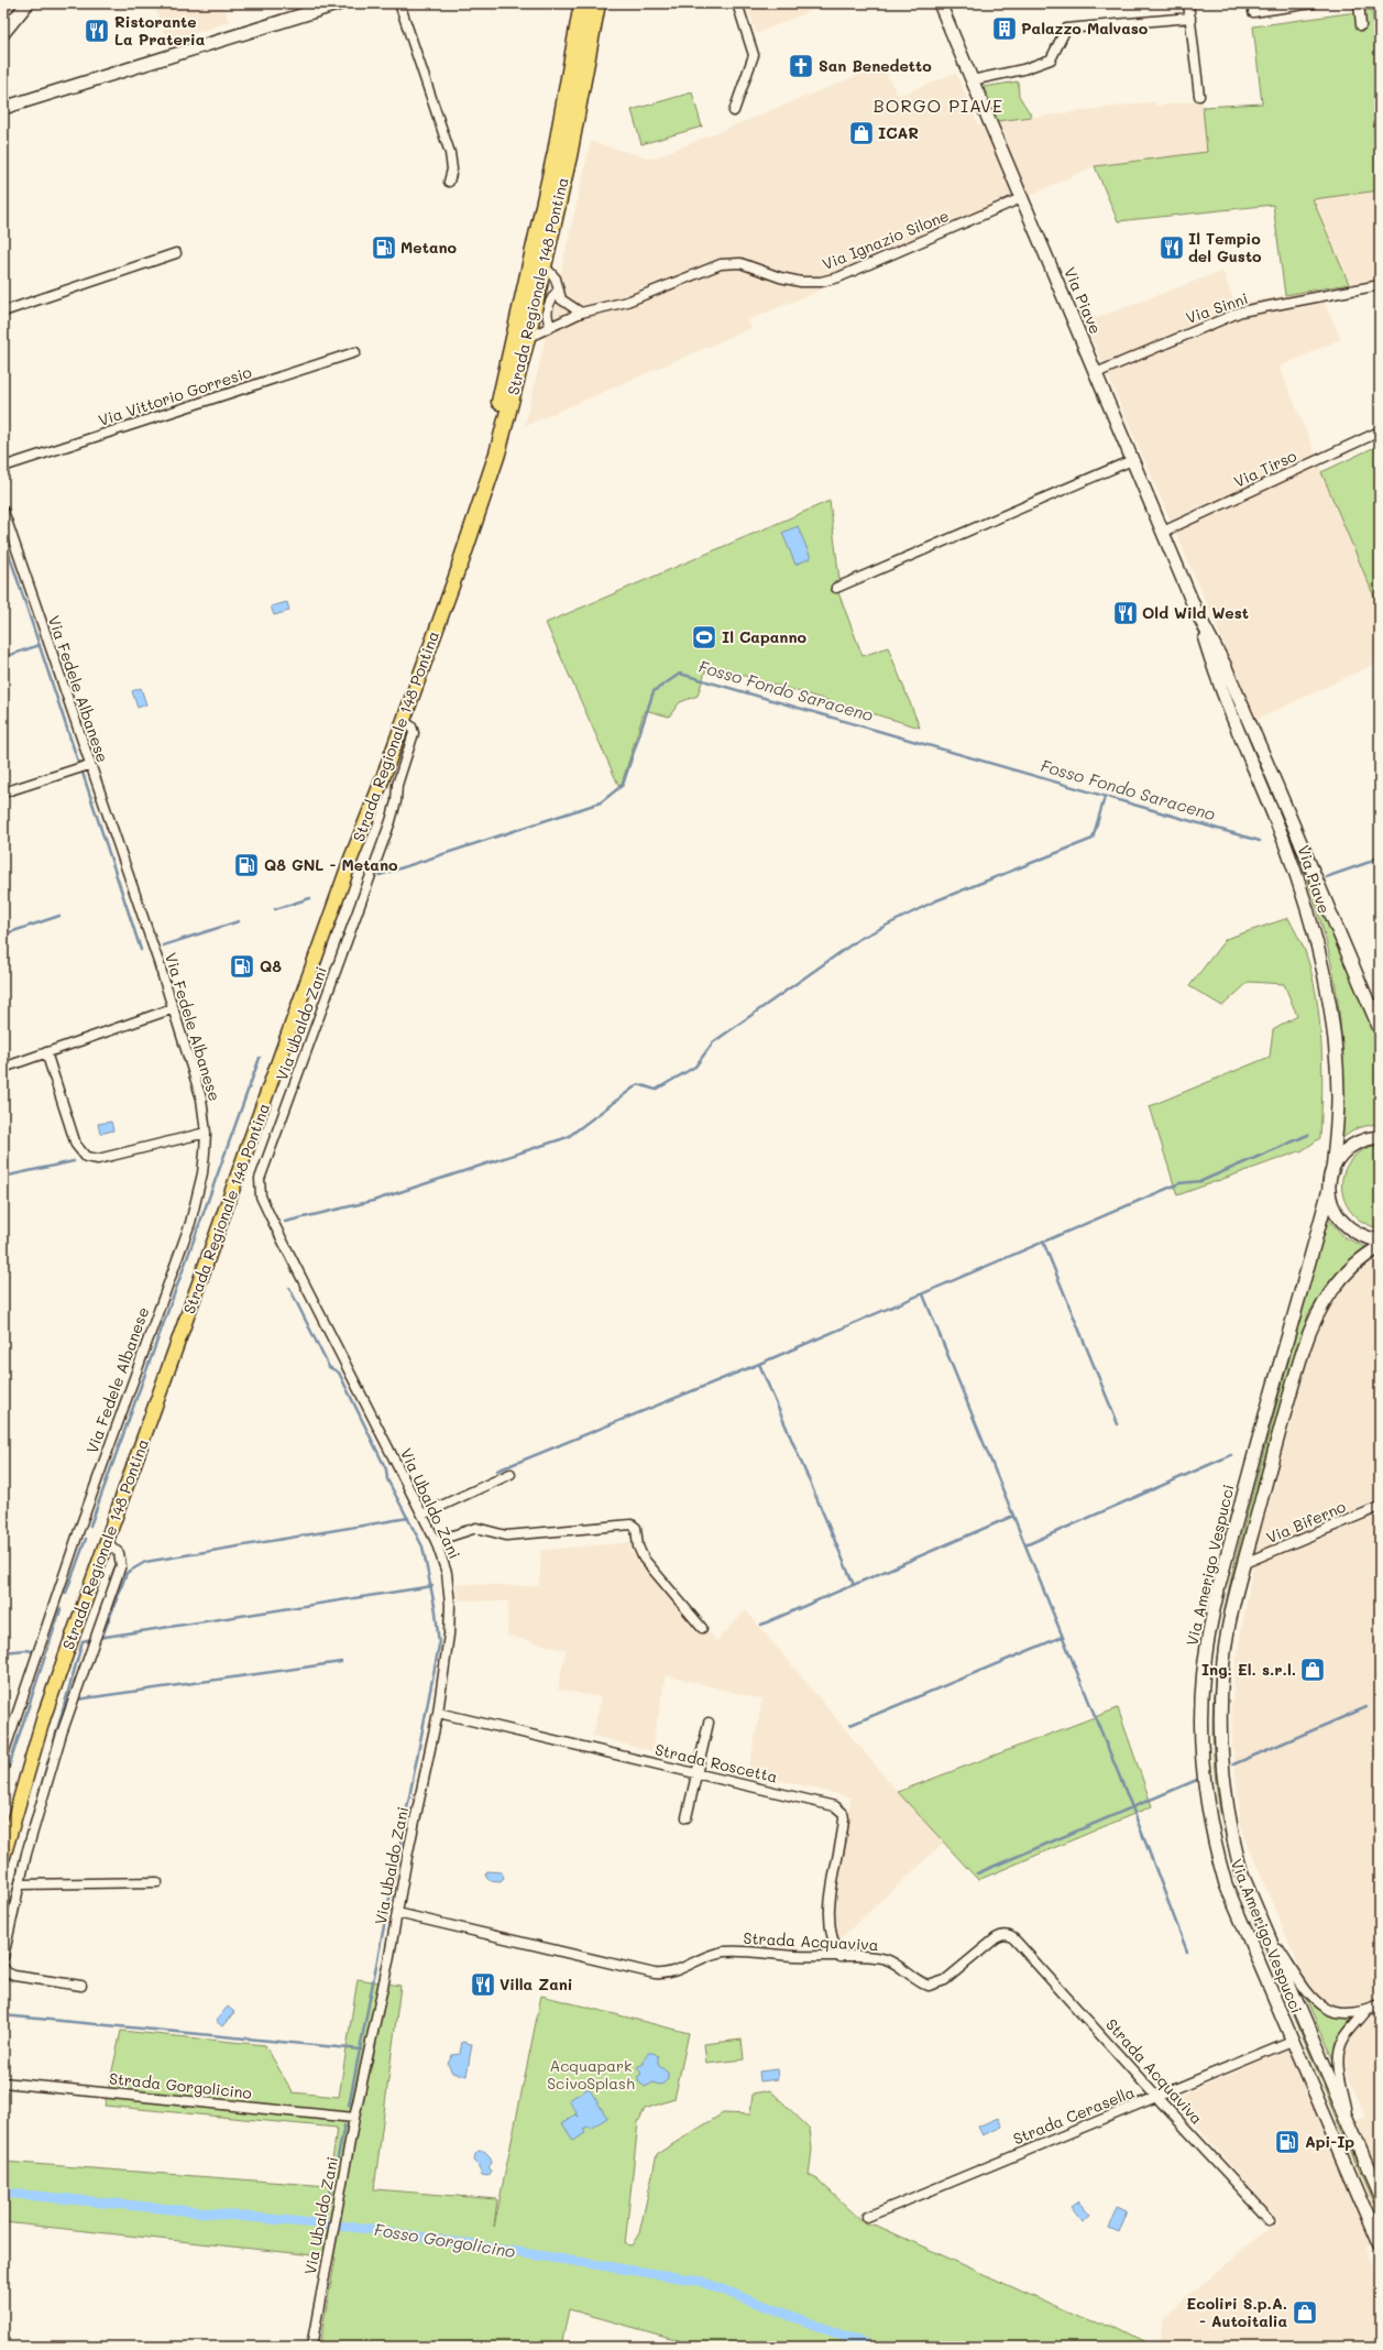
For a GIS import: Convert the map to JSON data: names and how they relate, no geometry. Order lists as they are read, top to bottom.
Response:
{
  "streets": {
    "highway": ["Strada Regionale 148 Pontina"],
    "street": [
      "Via Ignazio Silone",
      "Via Piave",
      "Via Sinni",
      "Via Vittorio Gorresio",
      "Via Tirso",
      "Via Fedele Albanese",
      "Via Ubaldo Zani",
      "Via Biferno",
      "Via Amerigo Vespucci",
      "Strada Roscetta",
      "Strada Acquaviva",
      "Strada Gorgolicino",
      "Strada Cerasella"
    ]
  },
  "crossings": [
    ["Via Ignazio Silone", "Strada Regionale 148 Pontina"],
    ["Via Ignazio Silone", "Via Piave"],
    ["Strada Regionale 148 Pontina", "Via Ubaldo Zani"],
    ["Via Piave", "Via Sinni"],
    ["Via Piave", "Via Tirso"],
    ["Via Piave", "Via Amerigo Vespucci"],
    ["Via Ubaldo Zani", "Strada Roscetta"],
    ["Via Ubaldo Zani", "Strada Acquaviva"],
    ["Via Ubaldo Zani", "Strada Gorgolicino"],
    ["Via Biferno", "Via Amerigo Vespucci"],
    ["Via Amerigo Vespucci", "Strada Cerasella"],
    ["Strada Roscetta", "Strada Acquaviva"],
    ["Strada Acquaviva", "Strada Cerasella"]
  ],
  "districts": ["BORGO PIAVE"],
  "water": ["Fosso Fondo Saraceno", "Fosso Gorgolicino"],
  "parks": ["Acquapark ScivoSplash"],
  "places": {
    "building": ["Palazzo Malvaso"],
    "restaurant": [
      "Ristorante La Prateria",
      "Il Tempio del Gusto",
      "Old Wild West",
      "Villa Zani"
    ],
    "church": ["San Benedetto"],
    "shop": ["ICAR", "Ing. El. s.r.l.", "Ecoliri S.p.A. - Autoitalia"],
    "fuel station": [
      "Metano",
      "Q8 GNL - Metano",
      "Q8",
      "Api-Ip"
    ],
    "sports": ["Il Capanno"]
  }
}
